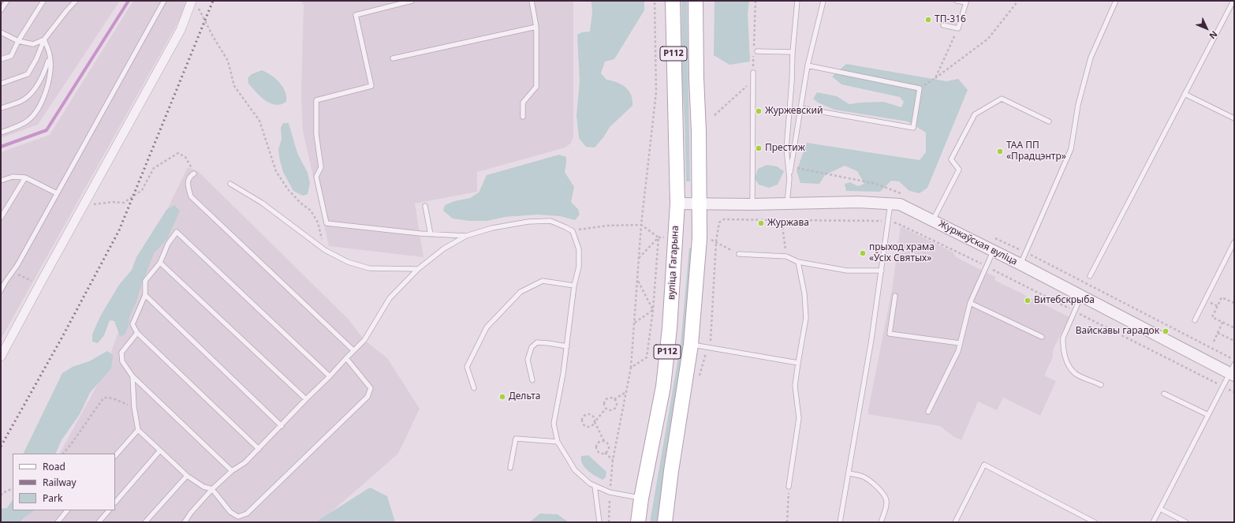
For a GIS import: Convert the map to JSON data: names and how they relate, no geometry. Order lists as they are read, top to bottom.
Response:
{
  "streets": {
    "main road": ["Р112", "вуліца Гагарына"],
    "street": ["Журжаўская вуліца"]
  },
  "crossings": [
    ["Р112", "Журжаўская вуліца"],
    ["Журжаўская вуліца", "вуліца Гагарына"]
  ],
  "places": [
    "ТП-316",
    "Журжевский",
    "Престиж",
    "ТАА ПП «Прадцэнтр»",
    "Журжава",
    "прыход храма «Ўсіх Святых»",
    "Витебскрыба",
    "Вайскавы гарадок",
    "Дельта"
  ],
  "legend": ["Road", "Railway", "Park"],
  "north": "bottom right"
}
